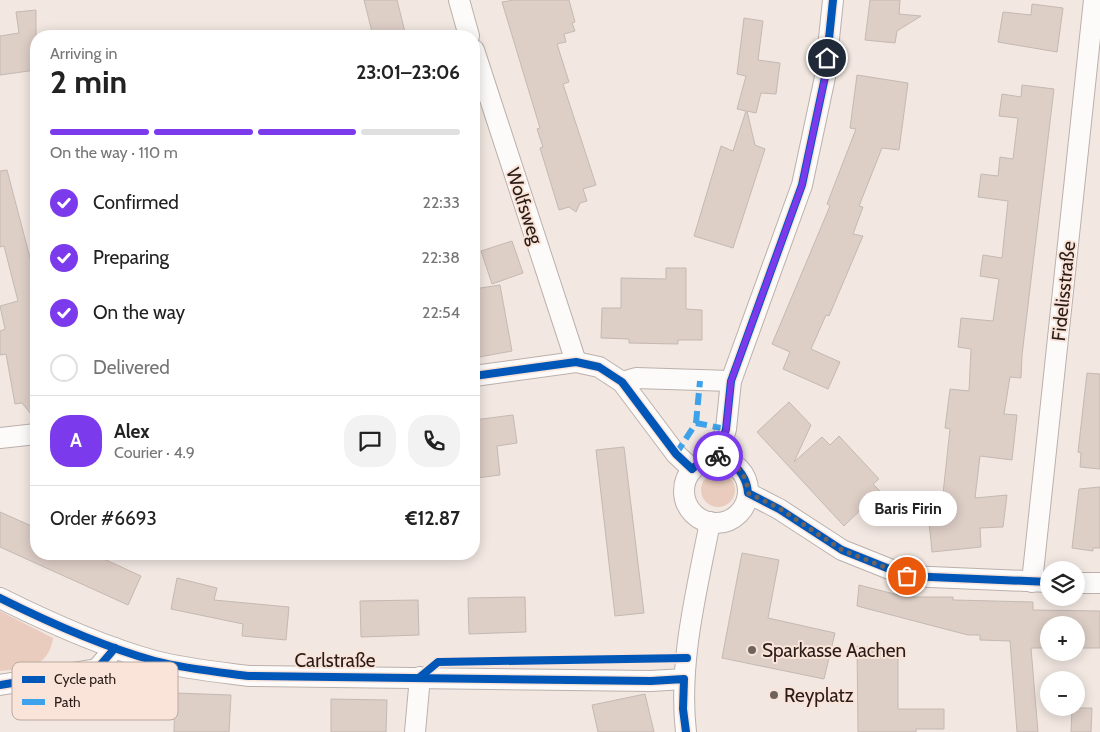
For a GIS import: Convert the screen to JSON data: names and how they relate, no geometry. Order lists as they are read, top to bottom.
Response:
{
  "streets": {
    "street": ["Wolfsweg", "Fidelisstraße", "Carlstraße"]
  },
  "places": ["Baris Firin", "Sparkasse Aachen", "Reyplatz"],
  "legend": ["Cycle path", "Path"],
  "page": {
    "heading": ["2 min", "Arriving in", "23:01–23:06"],
    "panel": [
      "Alex",
      "Courier · 4.9",
      "Order #6693",
      "€12.87"
    ],
    "bar": "On the way · 110 m",
    "list": [
      ["Confirmed", "22:33"],
      ["Preparing", "22:38"],
      ["On the way", "22:54"],
      "Delivered"
    ],
    "round": "A",
    "bubble": "Baris Firin",
    "map_buttons": ["+", "−"]
  }
}
